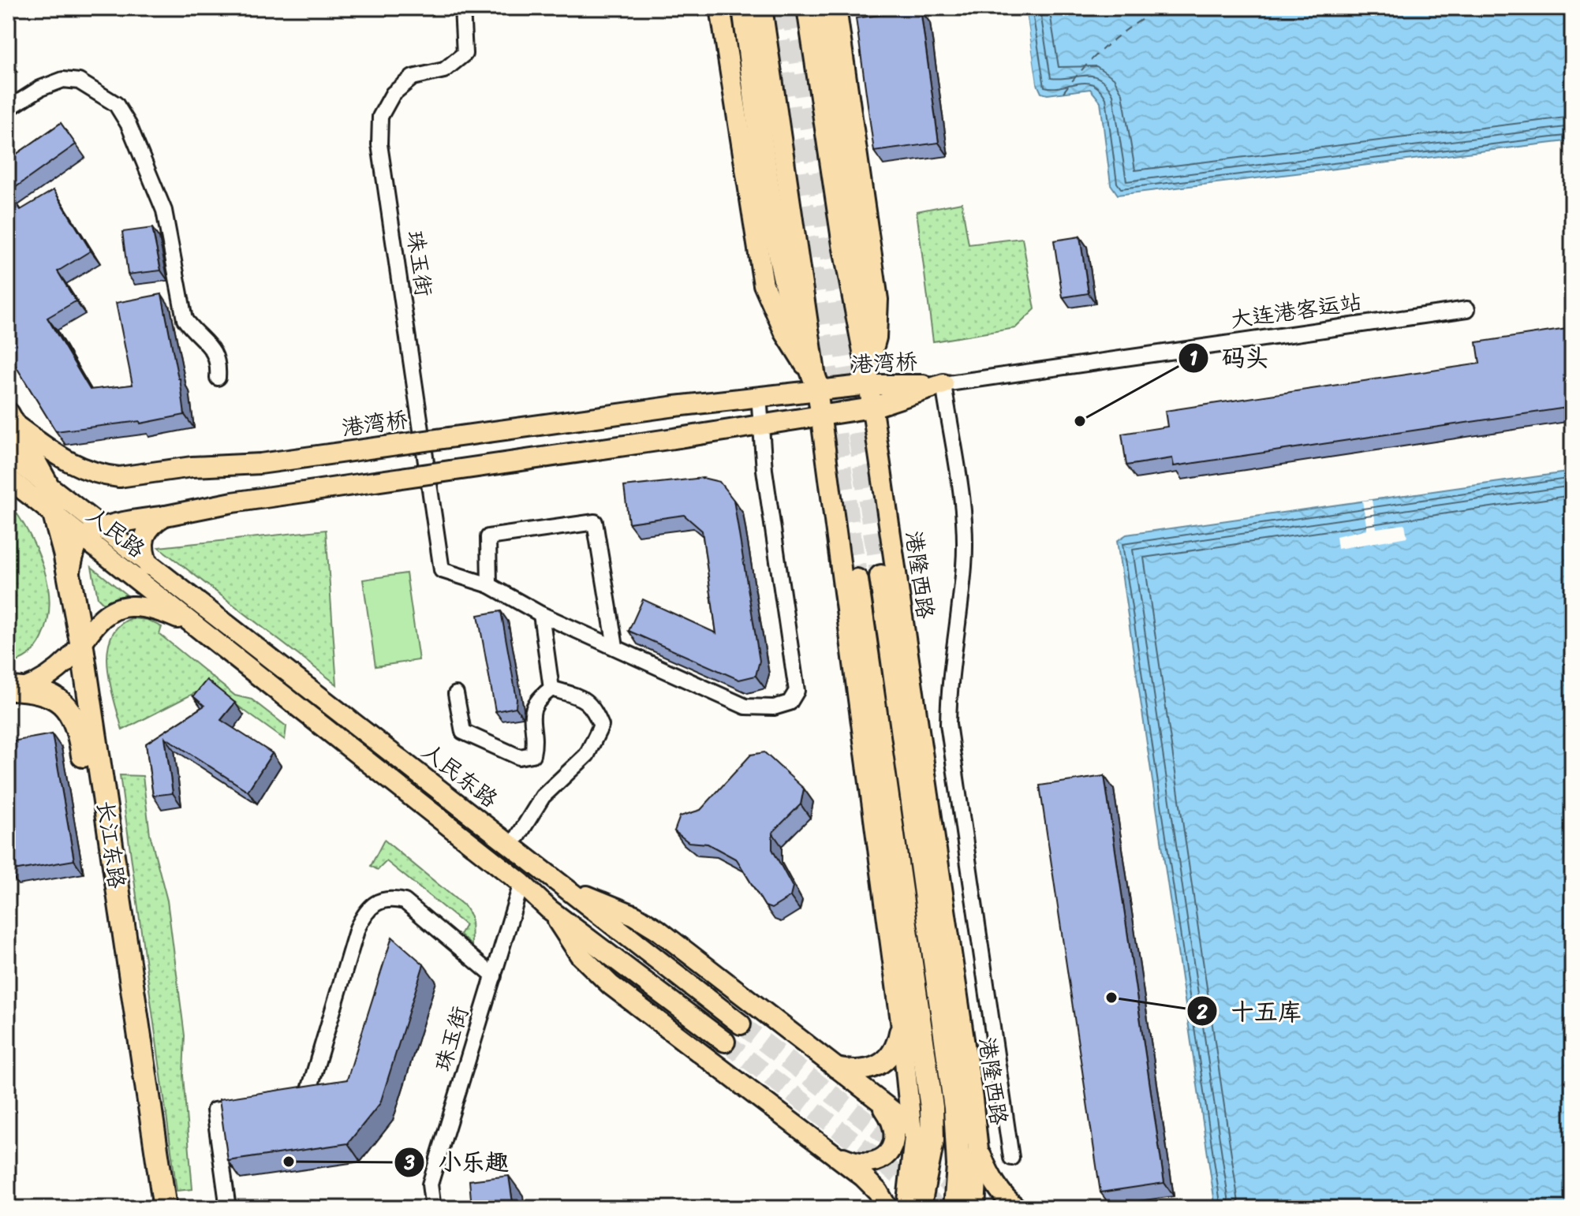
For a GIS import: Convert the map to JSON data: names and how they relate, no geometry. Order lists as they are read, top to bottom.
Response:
{
  "streets": {
    "highway": ["长江东路"],
    "main road": [
      "港湾桥",
      "人民路",
      "港隆西路",
      "人民东路"
    ],
    "street": ["珠玉街", "大连港客运站"]
  },
  "crossings": [
    ["珠玉街", "人民东路"],
    ["大连港客运站", "港湾桥"],
    ["港湾桥", "人民路"],
    ["港湾桥", "港隆西路"],
    ["港湾桥", "长江东路"],
    ["人民路", "人民东路"],
    ["人民路", "长江东路"]
  ],
  "places": ["码头", "十五库", "小乐趣"]
}
